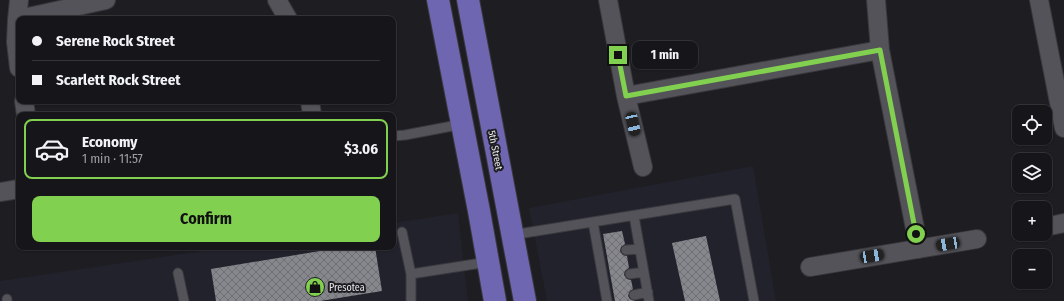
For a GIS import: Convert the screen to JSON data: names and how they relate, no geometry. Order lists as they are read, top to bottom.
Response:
{
  "streets": {
    "main road": ["5th Street"]
  },
  "places": {
    "shop": ["Presotea"]
  },
  "page": {
    "banner": ["Serene Rock Street", "Scarlett Rock Street"],
    "bubble": "1 min",
    "map_buttons": ["+", "−"],
    "list": [
      {
        "name": "Economy",
        "note": "1 min · 11:57",
        "value": "$3.06"
      }
    ],
    "buttons": "Confirm"
  }
}
